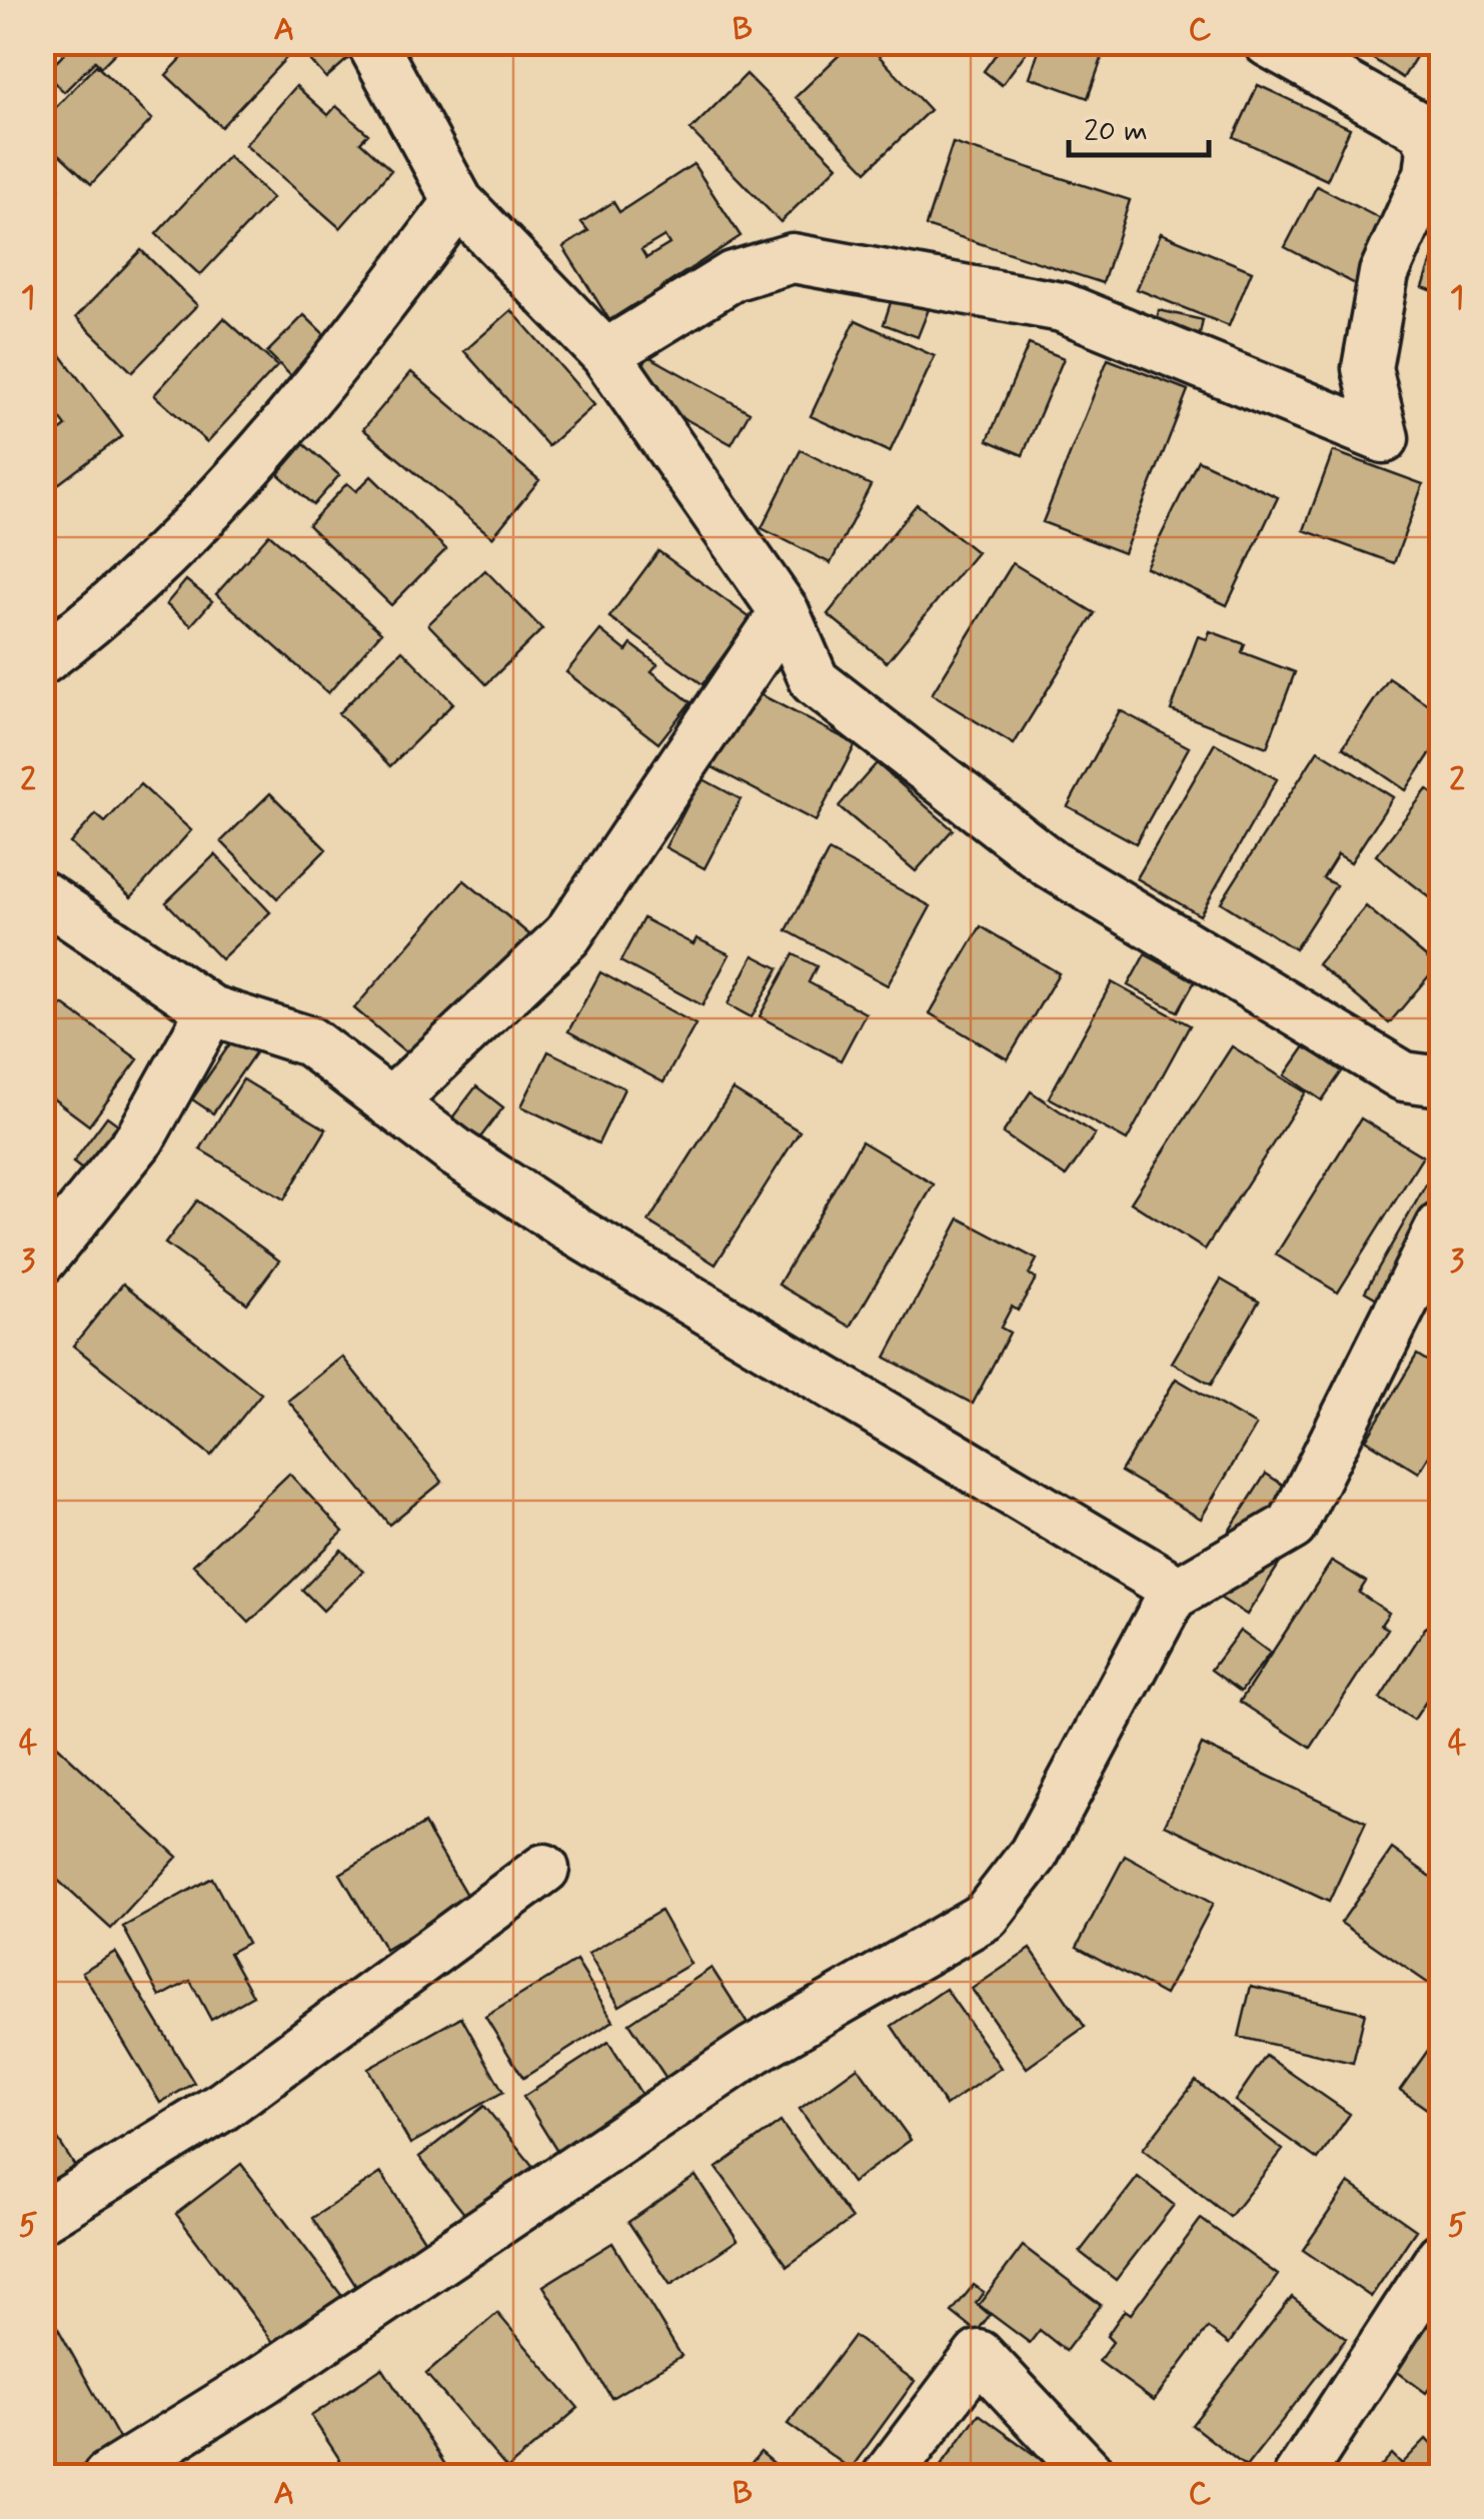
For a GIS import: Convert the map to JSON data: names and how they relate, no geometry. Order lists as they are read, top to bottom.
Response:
{
  "scale_bar": "20 m",
  "grid": {
    "columns": ["A", "B", "C"],
    "rows": [
      "1",
      "2",
      "3",
      "4",
      "5"
    ]
  }
}
